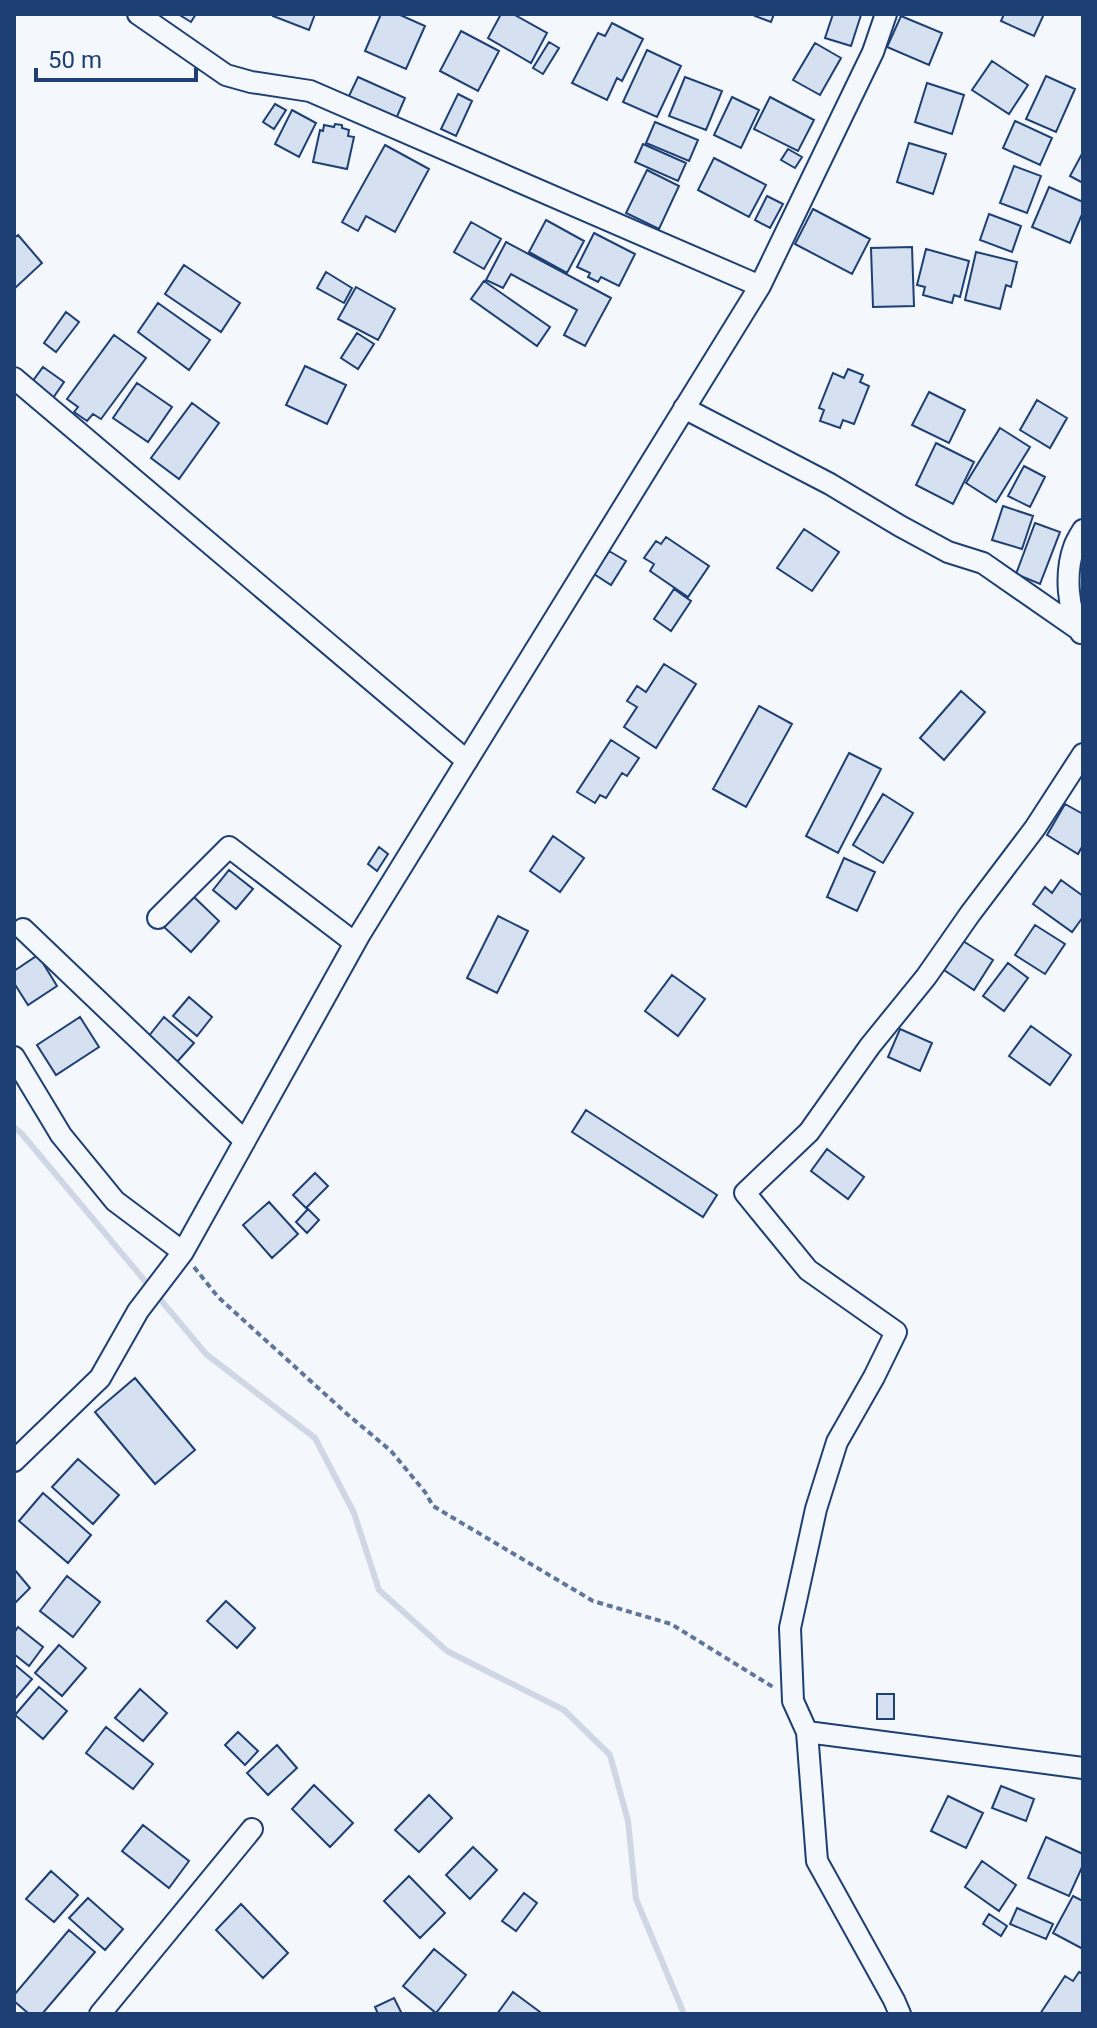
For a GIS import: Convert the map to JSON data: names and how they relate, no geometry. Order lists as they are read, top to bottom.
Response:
{
  "scale_bar": "50 m"
}
